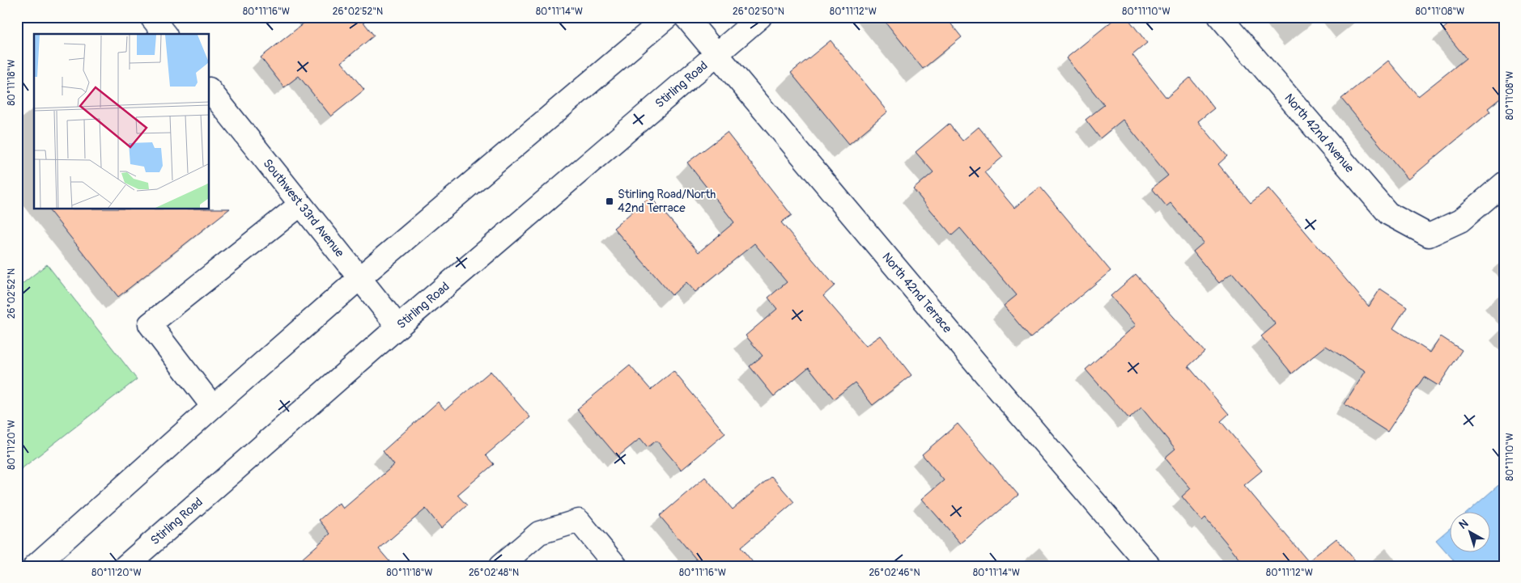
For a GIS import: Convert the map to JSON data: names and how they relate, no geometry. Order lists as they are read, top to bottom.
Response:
{
  "streets": {
    "main road": [
      "Stirling Road",
      "North 42nd Avenue",
      "Southwest 33rd Avenue",
      "North 42nd Terrace"
    ]
  },
  "crossings": [
    ["Stirling Road", "Southwest 33rd Avenue"],
    ["Stirling Road", "North 42nd Terrace"]
  ],
  "places": {
    "transit": ["Stirling Road/North 42nd Terrace"]
  },
  "north": "top left",
  "coordinates": [
    "80°11'16\"W",
    "26°02'52\"N",
    "80°11'14\"W",
    "26°02'50\"N",
    "80°11'12\"W",
    "80°11'10\"W",
    "80°11'08\"W",
    "80°11'18\"W",
    "80°11'20\"W",
    "26°02'48\"N",
    "26°02'46\"N"
  ]
}
